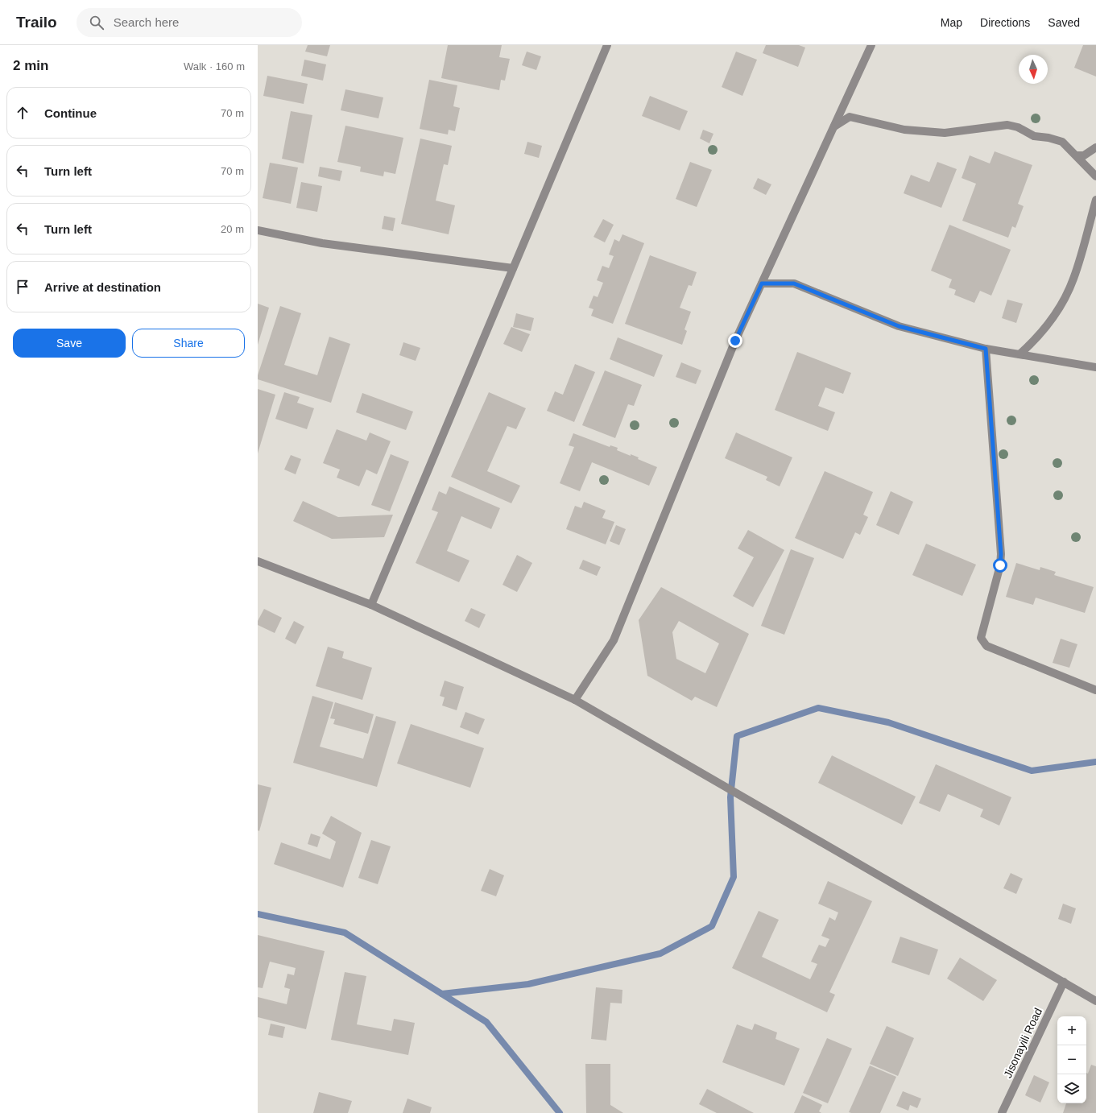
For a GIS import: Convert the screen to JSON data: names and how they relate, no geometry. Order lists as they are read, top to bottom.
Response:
{
  "streets": {
    "street": ["Jisonayili Road"]
  },
  "north": "bottom",
  "page": {
    "header": "Trailo",
    "search": "Search here",
    "nav": ["Map", "Directions", "Saved"],
    "heading": ["2 min", "Walk · 160 m"],
    "list": [
      ["Continue", "70 m"],
      ["Turn left", "70 m"],
      ["Turn left", "20 m"],
      "Arrive at destination"
    ],
    "buttons": ["Save", "Share"],
    "map_buttons": ["+", "−"]
  }
}
